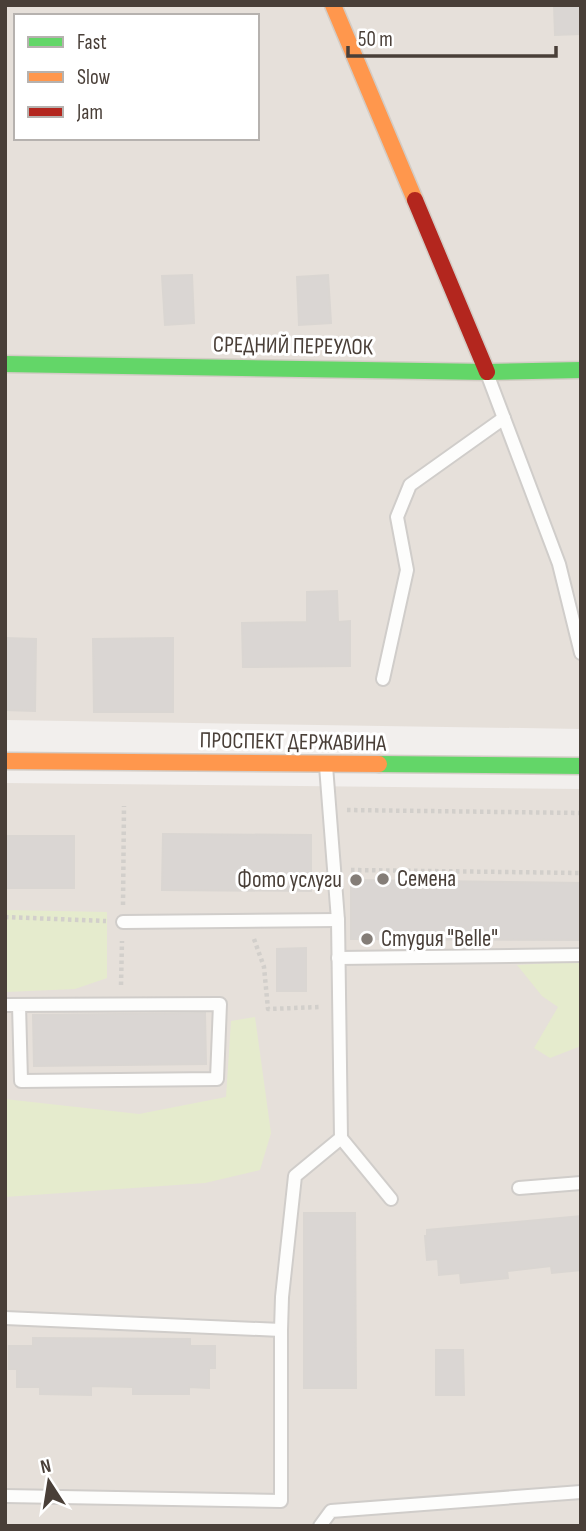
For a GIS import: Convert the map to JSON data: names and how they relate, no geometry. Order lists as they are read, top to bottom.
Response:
{
  "streets": {
    "street": ["СРЕДНИЙ ПЕРЕУЛОК", "ПРОСПЕКТ ДЕРЖАВИНА"]
  },
  "places": ["Семена", "Фото услуги", "Студия \"Belle\""],
  "legend": ["Fast", "Slow", "Jam"],
  "scale_bar": "50 m",
  "north": "top"
}
